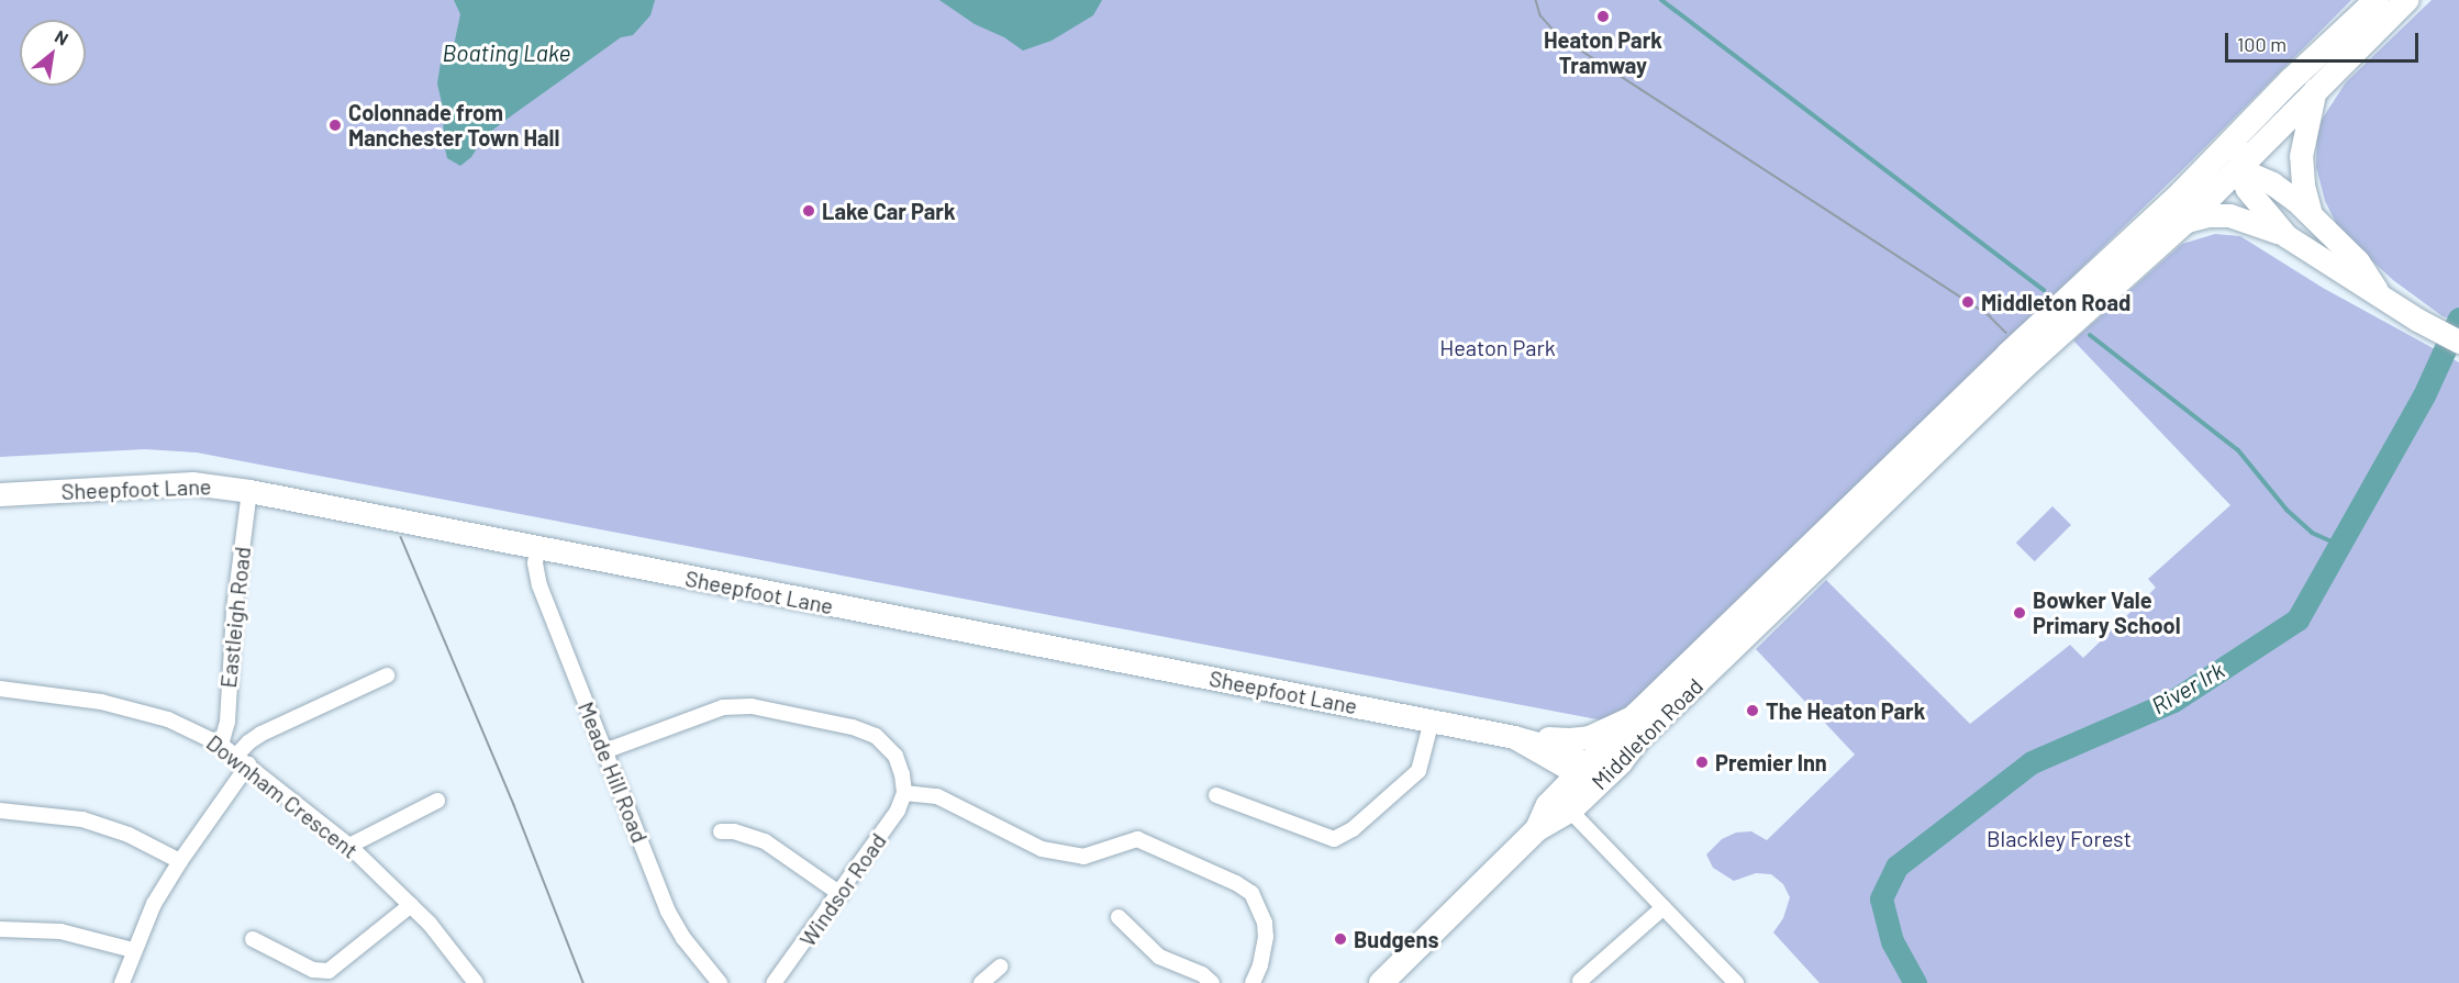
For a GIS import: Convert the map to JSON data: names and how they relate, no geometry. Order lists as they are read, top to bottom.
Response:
{
  "streets": {
    "highway": ["Middleton Road"],
    "main road": ["Sheepfoot Lane"],
    "street": [
      "Eastleigh Road",
      "Meade Hill Road",
      "Downham Crescent",
      "Windsor Road"
    ]
  },
  "crossings": [
    ["Sheepfoot Lane", "Eastleigh Road"],
    ["Sheepfoot Lane", "Middleton Road"],
    ["Sheepfoot Lane", "Meade Hill Road"],
    ["Eastleigh Road", "Downham Crescent"]
  ],
  "water": ["Boating Lake", "River Irk"],
  "parks": ["Heaton Park", "Blackley Forest"],
  "places": [
    "Heaton Park Tramway",
    "Colonnade from Manchester Town Hall",
    "Lake Car Park",
    "Middleton Road",
    "Bowker Vale Primary School",
    "The Heaton Park",
    "Premier Inn",
    "Budgens"
  ],
  "scale_bar": "100 m",
  "north": "top right"
}
